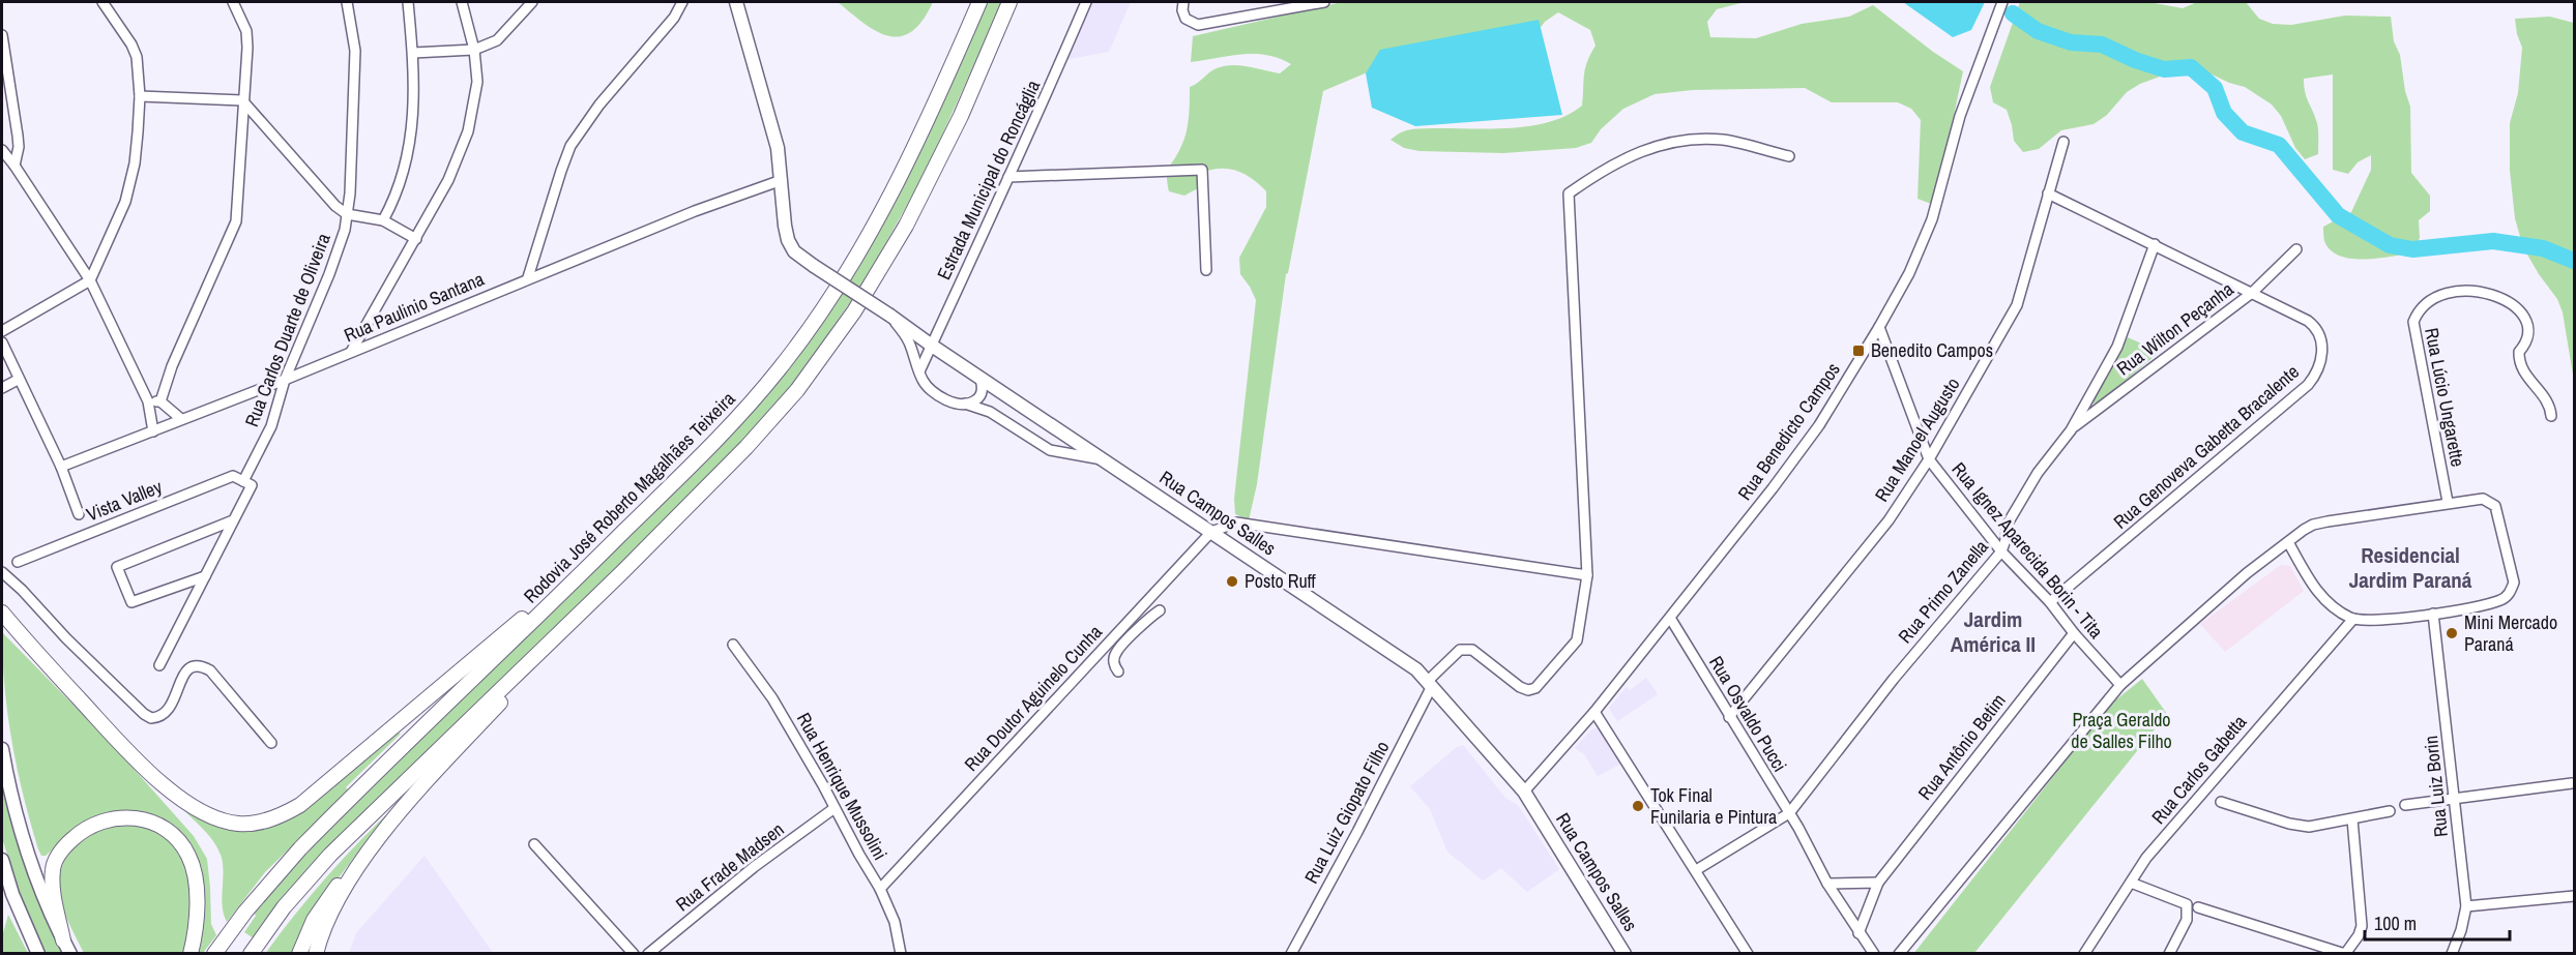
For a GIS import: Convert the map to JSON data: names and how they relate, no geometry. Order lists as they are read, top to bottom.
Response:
{
  "streets": {
    "highway": ["Rodovia José Roberto Magalhães Teixeira"],
    "main road": ["Rua Campos Salles"],
    "street": [
      "Estrada Municipal do Roncáglia",
      "Rua Paulinio Santana",
      "Rua Wilton Peçanha",
      "Rua Carlos Duarte de Oliveira",
      "Rua Lúcio Ungarette",
      "Rua Benedicto Campos",
      "Rua Manoel Augusto",
      "Rua Genoveva Gabetta Bracalente",
      "Vista Valley",
      "Rua Ignez Aparecida Borin - Tita",
      "Rua Primo Zanella",
      "Rua Doutor Aguinelo Cunha",
      "Rua Osvaldo Pucci",
      "Rua Antônio Betim",
      "Rua Carlos Gabetta",
      "Rua Henrique Mussolini",
      "Rua Luiz Borin",
      "Rua Luiz Giopato Filho",
      "Rua Frade Madsen"
    ]
  },
  "crossings": [
    ["Estrada Municipal do Roncáglia", "Rua Campos Salles"],
    ["Rua Paulinio Santana", "Rua Carlos Duarte de Oliveira"],
    ["Rua Paulinio Santana", "Rua Campos Salles"],
    ["Rua Wilton Peçanha", "Rua Genoveva Gabetta Bracalente"],
    ["Rua Wilton Peçanha", "Rua Primo Zanella"],
    ["Rua Carlos Duarte de Oliveira", "Vista Valley"],
    ["Rua Benedicto Campos", "Rua Campos Salles"],
    ["Rua Benedicto Campos", "Rua Ignez Aparecida Borin - Tita"],
    ["Rua Benedicto Campos", "Rua Osvaldo Pucci"],
    ["Rua Manoel Augusto", "Rua Genoveva Gabetta Bracalente"],
    ["Rua Manoel Augusto", "Rua Ignez Aparecida Borin - Tita"],
    ["Rua Manoel Augusto", "Rua Osvaldo Pucci"],
    ["Rua Genoveva Gabetta Bracalente", "Rua Ignez Aparecida Borin - Tita"],
    ["Rua Genoveva Gabetta Bracalente", "Rua Primo Zanella"],
    ["Rua Campos Salles", "Rua Doutor Aguinelo Cunha"],
    ["Rua Campos Salles", "Rua Luiz Giopato Filho"],
    ["Rua Ignez Aparecida Borin - Tita", "Rua Primo Zanella"],
    ["Rua Ignez Aparecida Borin - Tita", "Rua Antônio Betim"],
    ["Rua Primo Zanella", "Rua Osvaldo Pucci"],
    ["Rua Doutor Aguinelo Cunha", "Rua Henrique Mussolini"],
    ["Rua Osvaldo Pucci", "Rua Antônio Betim"],
    ["Rua Henrique Mussolini", "Rua Frade Madsen"]
  ],
  "districts": ["Residencial Jardim Paraná", "Jardim América II"],
  "parks": ["Praça Geraldo de Salles Filho"],
  "places": {
    "transit": ["Benedito Campos"],
    "other": ["Posto Ruff", "Mini Mercado Paraná", "Tok Final Funilaria e Pintura"]
  },
  "scale_bar": "100 m"
}
